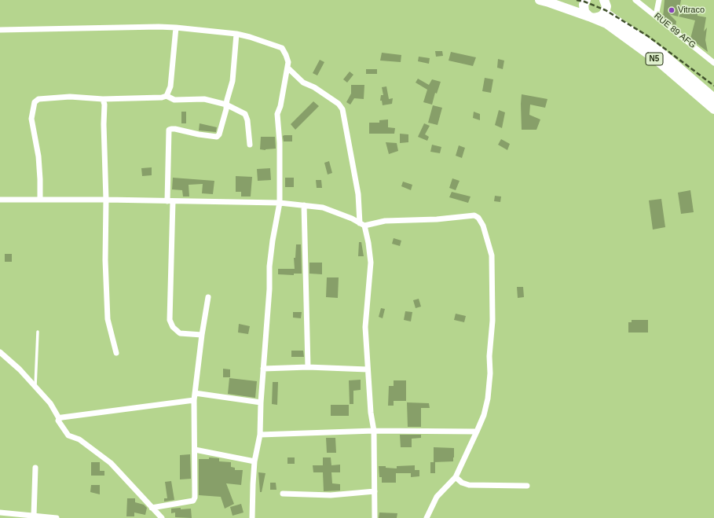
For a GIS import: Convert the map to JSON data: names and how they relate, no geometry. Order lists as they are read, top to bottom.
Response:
{
  "streets": {
    "highway": ["N5"],
    "street": ["RUE 89 AFG"]
  },
  "places": ["Vitraco"]
}
